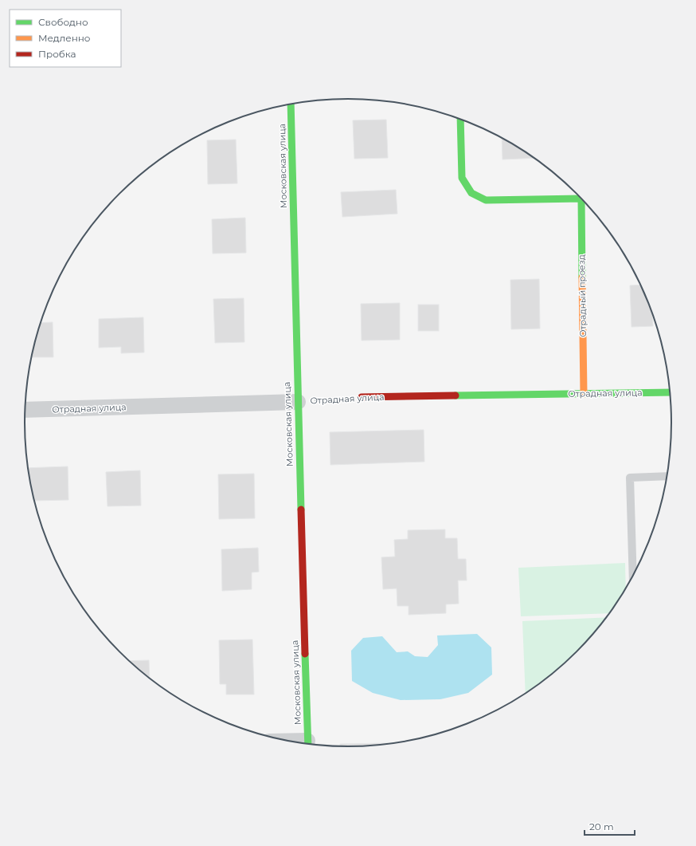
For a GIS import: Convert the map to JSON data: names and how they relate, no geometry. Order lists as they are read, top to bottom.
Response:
{
  "streets": {
    "street": ["Московская улица", "Отрадный проезд", "Отрадная улица"]
  },
  "crossings": [
    ["Московская улица", "Отрадная улица"],
    ["Отрадный проезд", "Отрадная улица"]
  ],
  "legend": ["Свободно", "Медленно", "Пробка"],
  "scale_bar": "20 m"
}
